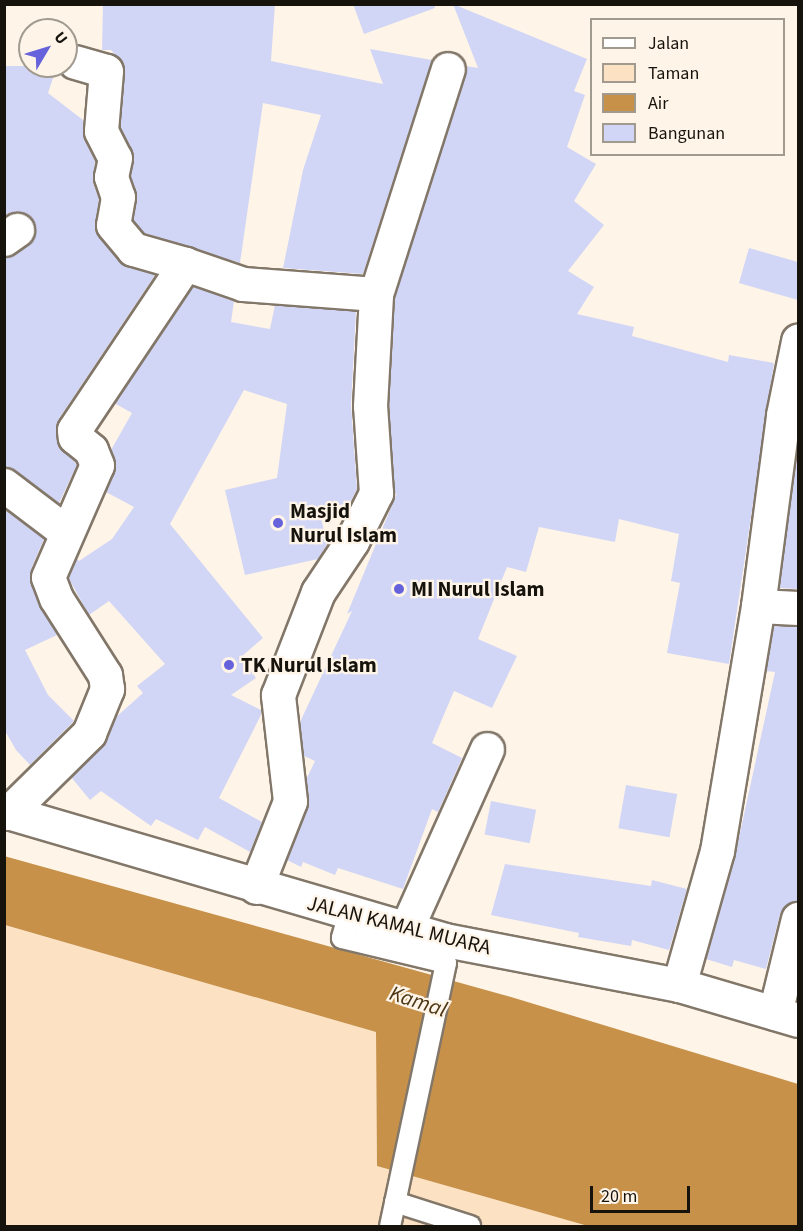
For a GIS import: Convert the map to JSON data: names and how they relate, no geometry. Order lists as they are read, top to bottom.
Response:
{
  "streets": {
    "street": ["JALAN KAMAL MUARA"]
  },
  "water": ["Kamal"],
  "places": ["Masjid Nurul Islam", "MI Nurul Islam", "TK Nurul Islam"],
  "legend": [
    "Jalan",
    "Taman",
    "Air",
    "Bangunan"
  ],
  "scale_bar": "20 m",
  "north": "top right"
}
